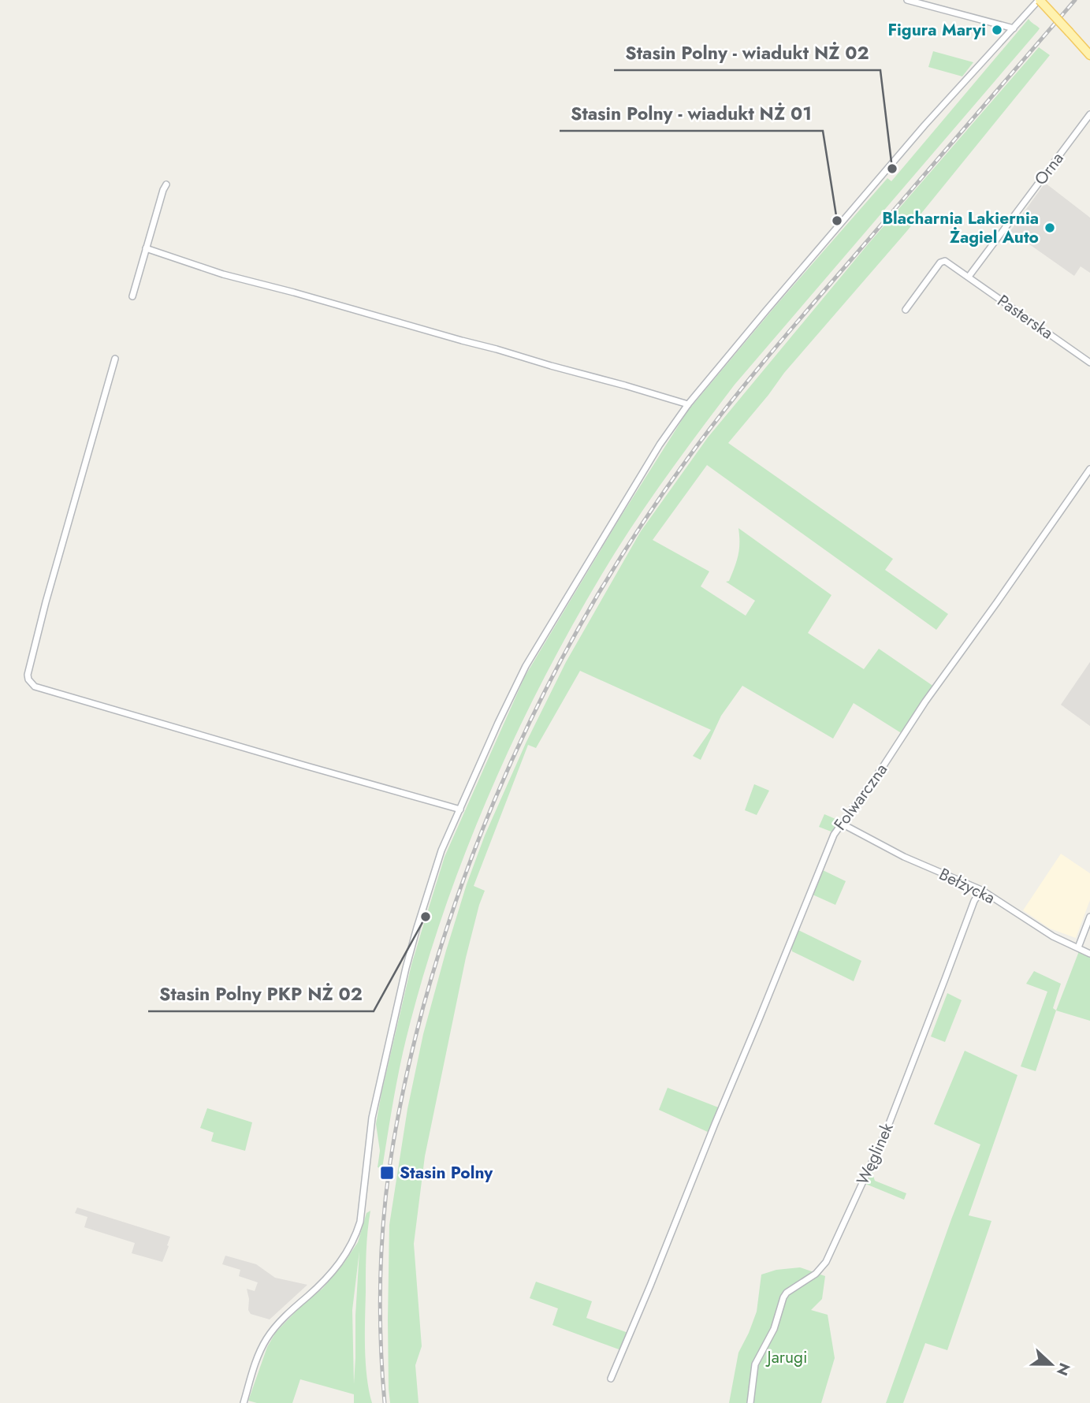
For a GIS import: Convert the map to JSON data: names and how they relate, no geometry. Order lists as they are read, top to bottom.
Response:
{
  "streets": {
    "street": [
      "Orna",
      "Pasterska",
      "Folwarczna",
      "Bełżycka",
      "Węglinek"
    ]
  },
  "crossings": [
    ["Orna", "Pasterska"],
    ["Folwarczna", "Bełżycka"],
    ["Bełżycka", "Węglinek"]
  ],
  "parks": ["Jarugi"],
  "places": {
    "other": [
      "Figura Maryi",
      "Stasin Polny - wiadukt NŻ 02",
      "Stasin Polny - wiadukt NŻ 01",
      "Blacharnia Lakiernia Żagiel Auto",
      "Stasin Polny PKP NŻ 02"
    ],
    "transit": ["Stasin Polny"]
  },
  "north": "right"
}
